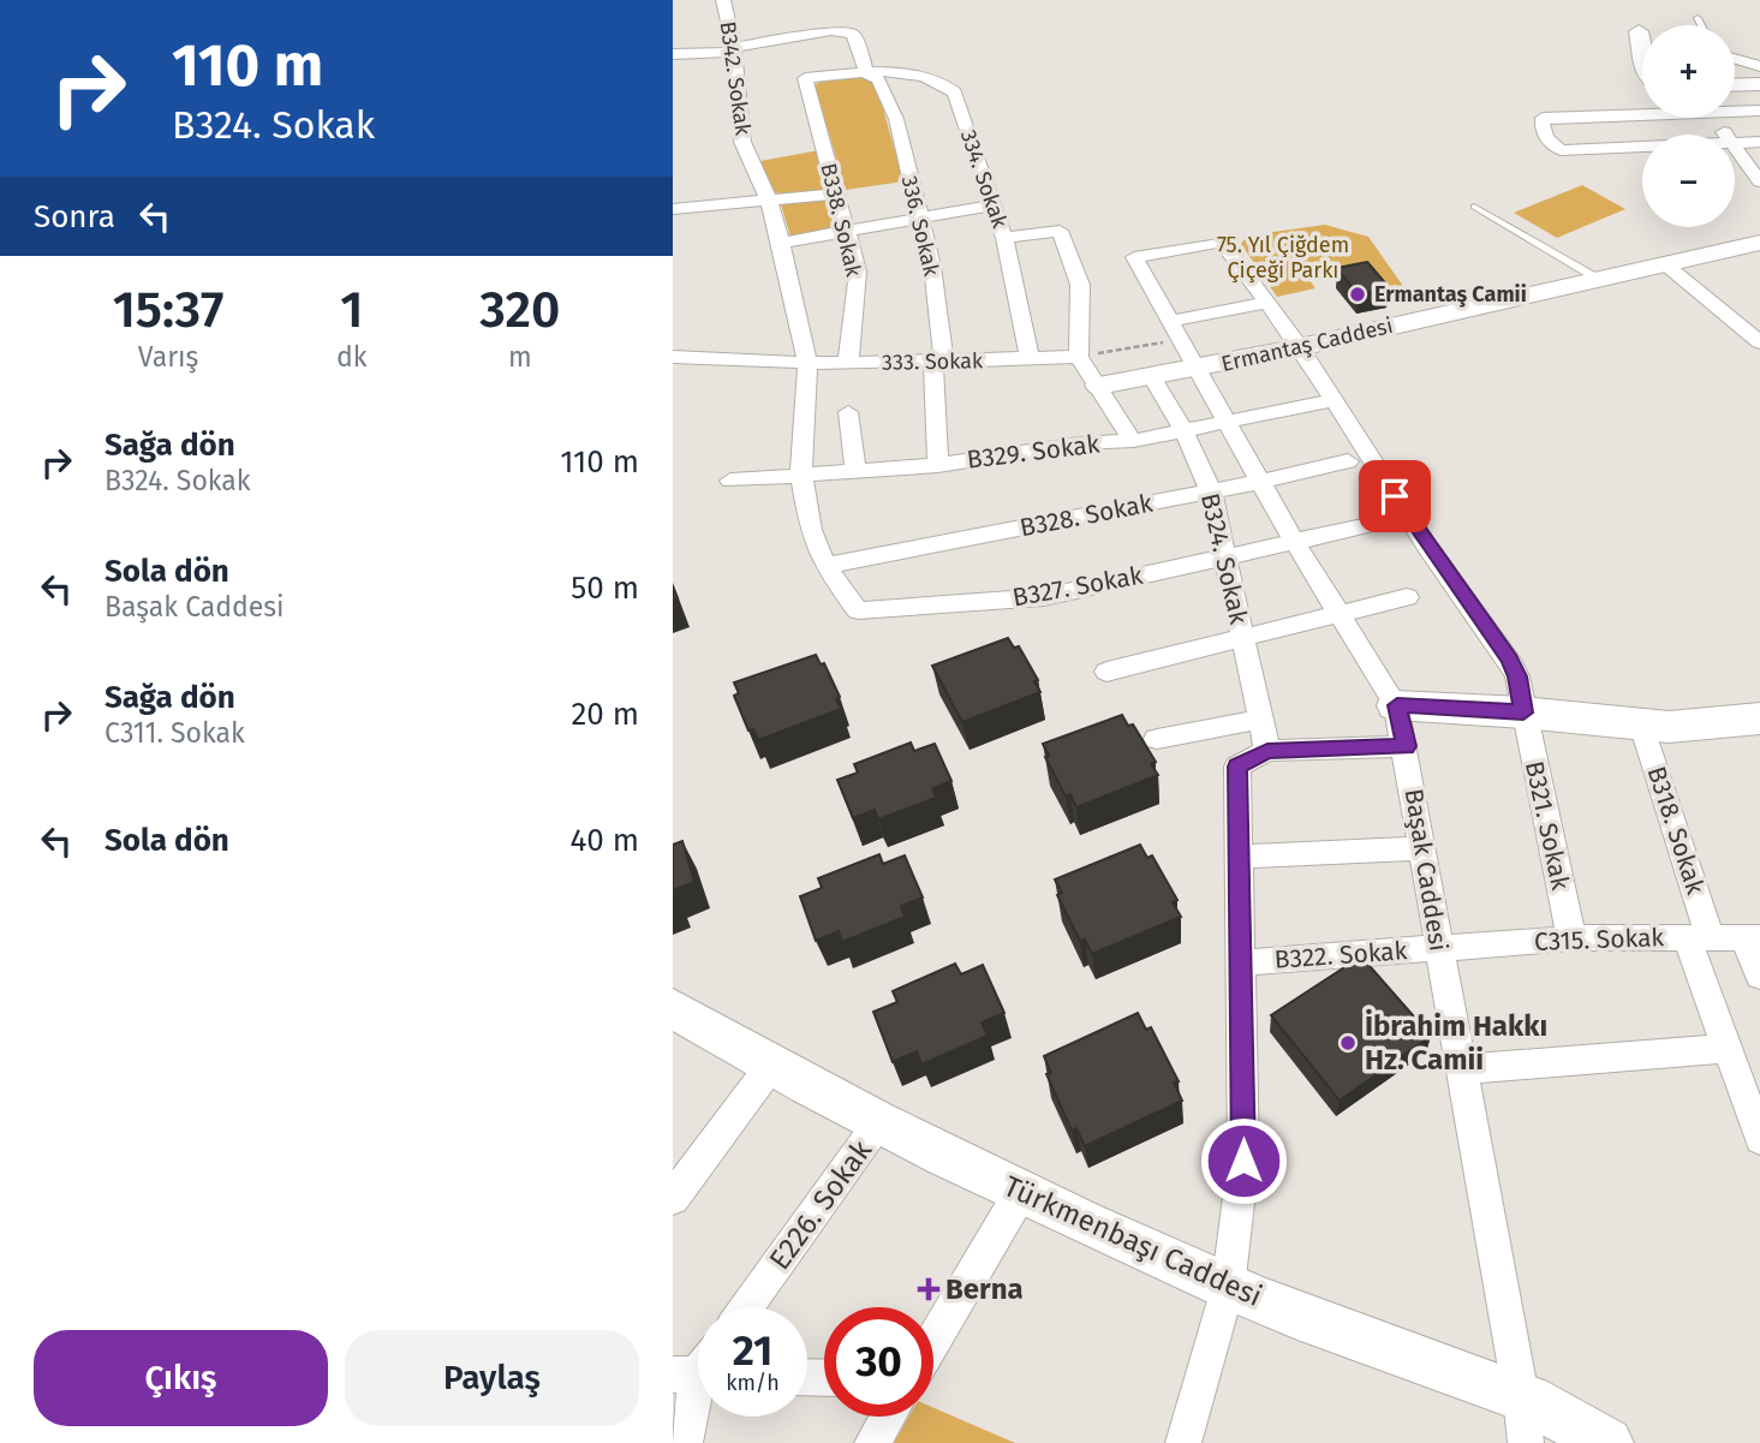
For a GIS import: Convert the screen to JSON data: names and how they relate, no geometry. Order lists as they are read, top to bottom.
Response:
{
  "streets": {
    "main road": ["Ermantaş Caddesi", "Türkmenbaşı Caddesi"],
    "street": [
      "B342. Sokak",
      "334. Sokak",
      "B338. Sokak",
      "336. Sokak",
      "333. Sokak",
      "B329. Sokak",
      "B328. Sokak",
      "B324. Sokak",
      "B327. Sokak",
      "B321. Sokak",
      "B318. Sokak",
      "Başak Caddesi",
      "C315. Sokak",
      "B322. Sokak",
      "E226. Sokak"
    ]
  },
  "crossings": [
    ["B342. Sokak", "336. Sokak"],
    ["B342. Sokak", "333. Sokak"],
    ["B342. Sokak", "B329. Sokak"],
    ["B342. Sokak", "B328. Sokak"],
    ["B342. Sokak", "B327. Sokak"],
    ["334. Sokak", "B338. Sokak"],
    ["334. Sokak", "336. Sokak"],
    ["334. Sokak", "333. Sokak"],
    ["B338. Sokak", "336. Sokak"],
    ["B338. Sokak", "333. Sokak"],
    ["336. Sokak", "333. Sokak"],
    ["336. Sokak", "B329. Sokak"],
    ["Ermantaş Caddesi", "B324. Sokak"],
    ["Ermantaş Caddesi", "B321. Sokak"],
    ["Ermantaş Caddesi", "Başak Caddesi"],
    ["B329. Sokak", "B324. Sokak"],
    ["B329. Sokak", "B321. Sokak"],
    ["B329. Sokak", "Başak Caddesi"],
    ["B328. Sokak", "B324. Sokak"],
    ["B328. Sokak", "Başak Caddesi"],
    ["B324. Sokak", "B327. Sokak"],
    ["B327. Sokak", "Başak Caddesi"],
    ["B321. Sokak", "Başak Caddesi"],
    ["B321. Sokak", "C315. Sokak"],
    ["B318. Sokak", "C315. Sokak"],
    ["Başak Caddesi", "C315. Sokak"],
    ["Başak Caddesi", "B322. Sokak"],
    ["Başak Caddesi", "Türkmenbaşı Caddesi"],
    ["C315. Sokak", "B322. Sokak"],
    ["E226. Sokak", "Türkmenbaşı Caddesi"]
  ],
  "parks": ["75. Yıl Çiğdem Çiçeği Parkı"],
  "places": {
    "other": ["Ermantaş Camii", "İbrahim Hakkı Hz. Camii"],
    "health": ["Berna"]
  },
  "page": {
    "turn": ["110 m", "B324. Sokak"],
    "map_buttons": ["+", "−"],
    "then": "Sonra",
    "eta": [
      "15:37",
      "Varış",
      "1",
      "dk",
      "320",
      "m"
    ],
    "list": [
      {
        "name": "Sağa dön",
        "note": "B324. Sokak",
        "value": "110 m"
      },
      {
        "name": "Sola dön",
        "note": "Başak Caddesi",
        "value": "50 m"
      },
      {
        "name": "Sağa dön",
        "note": "C311. Sokak",
        "value": "20 m"
      },
      {
        "name": "Sola dön",
        "value": "40 m"
      }
    ],
    "speed": "21 km/h",
    "limit": "30",
    "buttons": ["Çıkış", "Paylaş"]
  }
}
